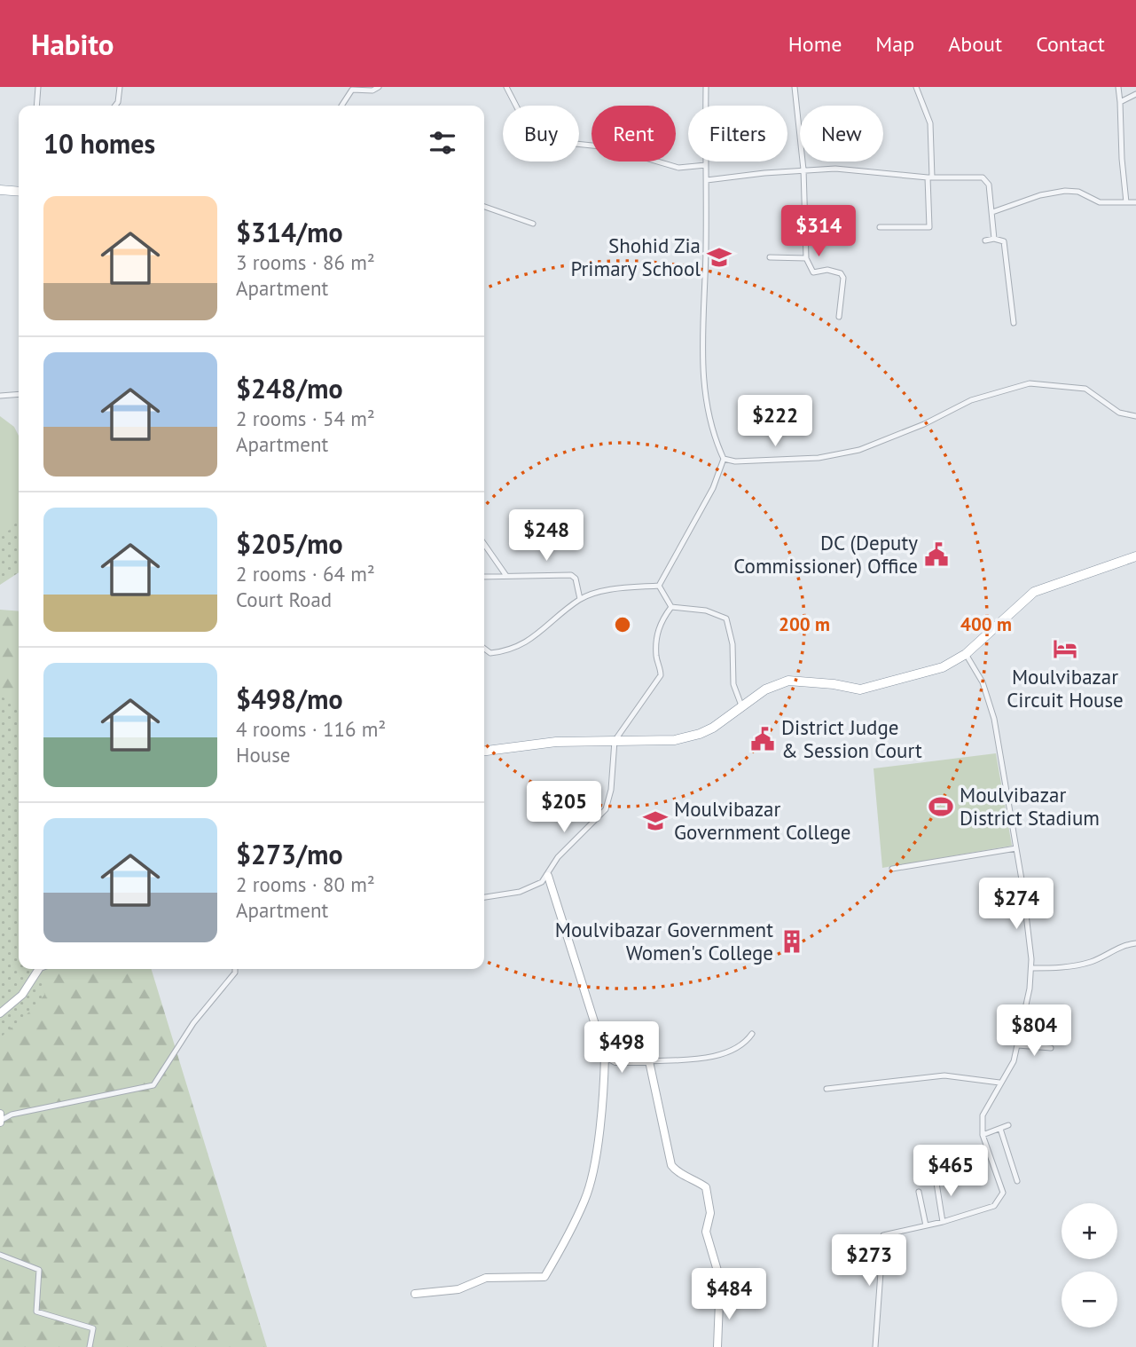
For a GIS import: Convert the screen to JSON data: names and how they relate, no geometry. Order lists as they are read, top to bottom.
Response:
{
  "places": {
    "school or university": ["Shohid Zia Primary School", "Moulvibazar Government College"],
    "public building": ["DC (Deputy Commissioner) Office", "District Judge & Session Court"],
    "hotel": ["Moulvibazar Circuit House"],
    "sports": ["Moulvibazar District Stadium"],
    "building": ["Moulvibazar Government Women's College"]
  },
  "page": {
    "header": "Habito",
    "nav": [
      "Home",
      "Map",
      "About",
      "Contact"
    ],
    "chip": [
      "Buy",
      "Rent",
      "Filters",
      "New"
    ],
    "heading": "10 homes",
    "list": [
      {
        "name": "$314/mo",
        "note": "3 rooms · 86 m² · Apartment"
      },
      {
        "name": "$248/mo",
        "note": "2 rooms · 54 m² · Apartment"
      },
      {
        "name": "$205/mo",
        "note": "2 rooms · 64 m² · Court Road"
      },
      {
        "name": "$498/mo",
        "note": "4 rooms · 116 m² · House"
      },
      {
        "name": "$273/mo",
        "note": "2 rooms · 80 m² · Apartment"
      }
    ],
    "price": [
      "$314",
      "$222",
      "$248",
      "$205",
      "$274",
      "$804",
      "$498",
      "$465",
      "$273",
      "$484"
    ],
    "map_buttons": ["+", "−"]
  },
  "rings": ["200 m", "400 m"]
}
